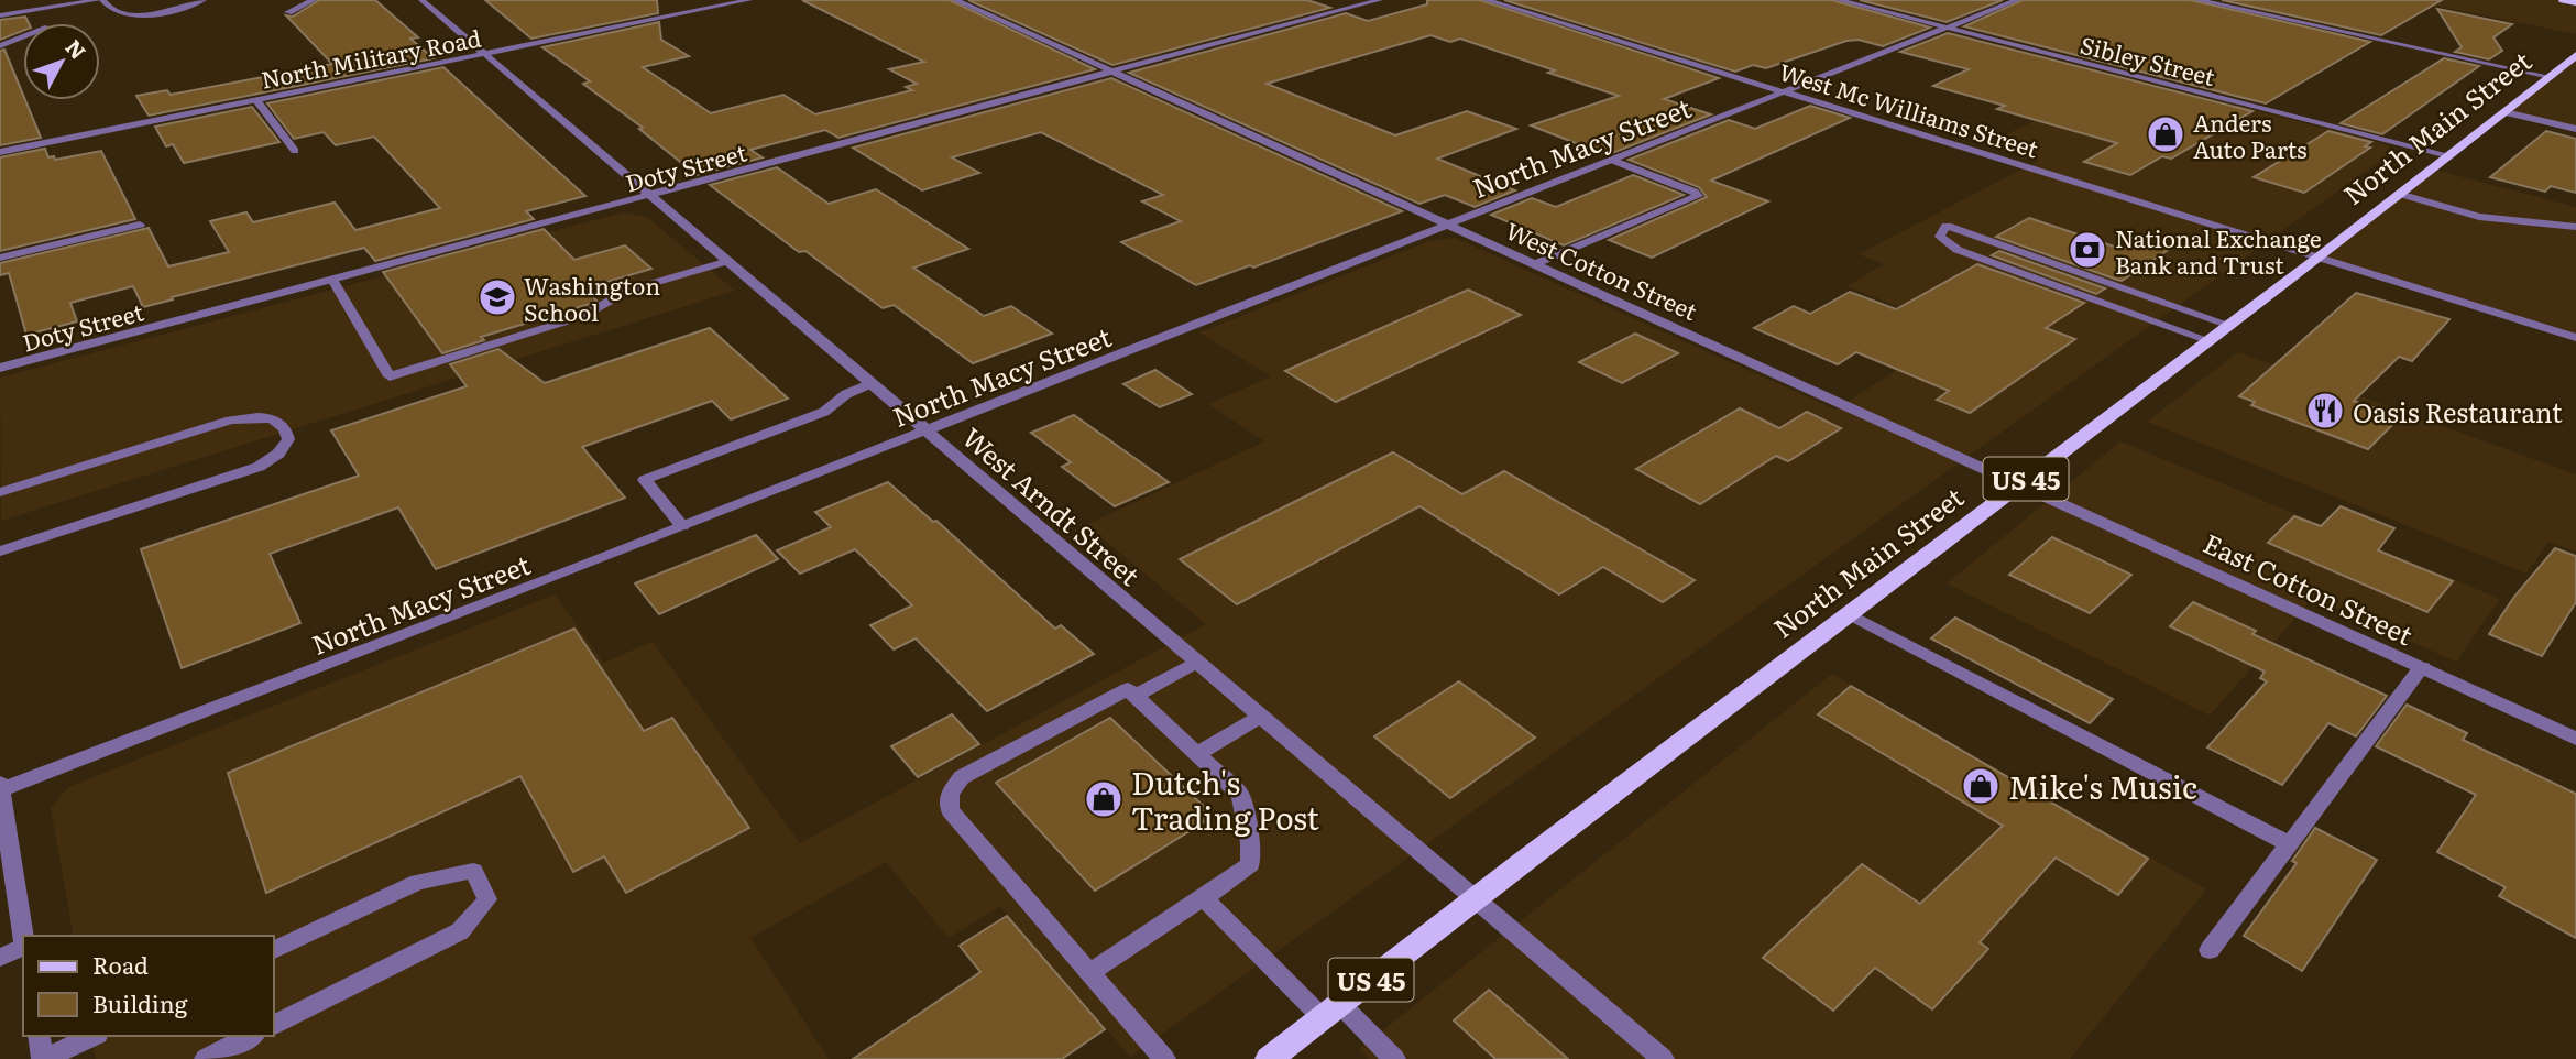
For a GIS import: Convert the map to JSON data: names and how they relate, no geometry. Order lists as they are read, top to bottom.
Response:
{
  "streets": {
    "main road": ["North Main Street", "US 45"],
    "street": [
      "North Military Road",
      "Sibley Street",
      "West Mc Williams Street",
      "North Macy Street",
      "Doty Street",
      "West Cotton Street",
      "West Arndt Street",
      "East Cotton Street"
    ]
  },
  "crossings": [
    ["North Military Road", "West Arndt Street"],
    ["Sibley Street", "North Main Street"],
    ["Sibley Street", "North Macy Street"],
    ["West Mc Williams Street", "North Main Street"],
    ["West Mc Williams Street", "North Macy Street"],
    ["North Main Street", "West Cotton Street"],
    ["North Main Street", "West Arndt Street"],
    ["North Main Street", "East Cotton Street"],
    ["North Macy Street", "West Cotton Street"],
    ["North Macy Street", "West Arndt Street"],
    ["Doty Street", "West Cotton Street"],
    ["Doty Street", "West Arndt Street"],
    ["West Cotton Street", "East Cotton Street"]
  ],
  "places": {
    "shop": ["Anders Auto Parts", "Mike's Music", "Dutch's Trading Post"],
    "bank": ["National Exchange Bank and Trust"],
    "school or university": ["Washington School"],
    "restaurant": ["Oasis Restaurant"]
  },
  "legend": ["Road", "Building"],
  "north": "top right"
}
